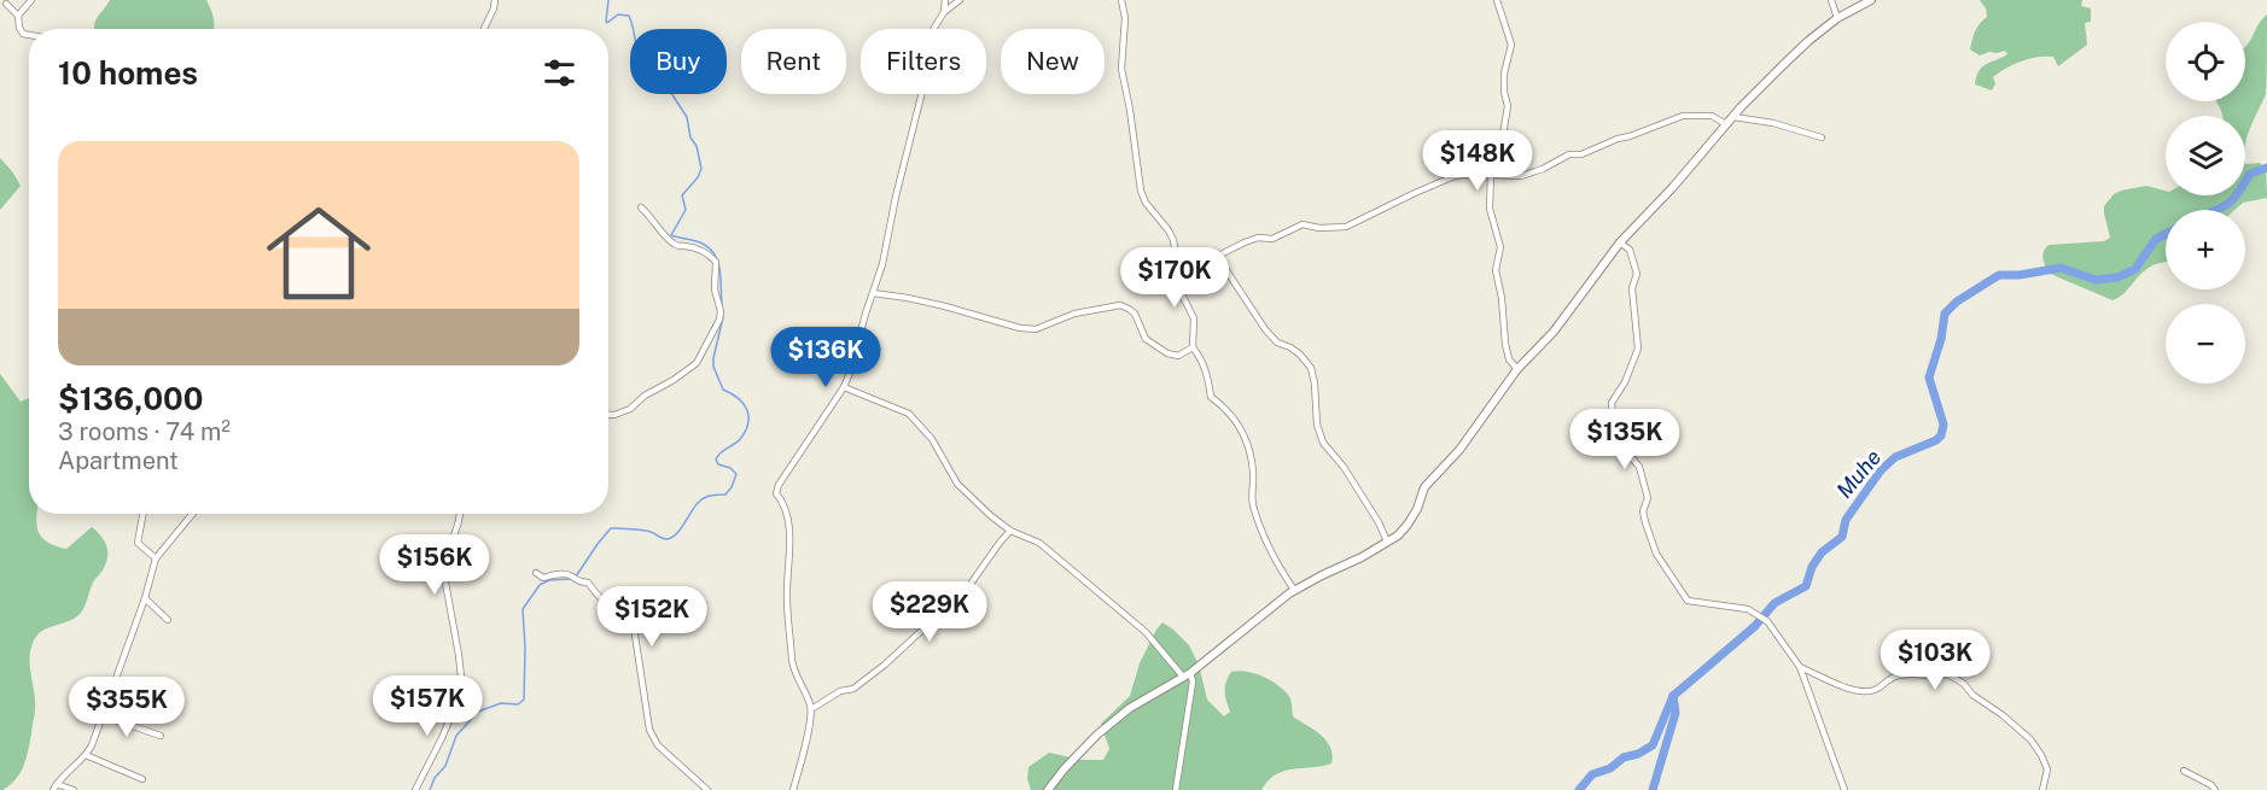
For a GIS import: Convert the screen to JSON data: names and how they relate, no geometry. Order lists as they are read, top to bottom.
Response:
{
  "water": ["Muhe"],
  "page": {
    "map_buttons": ["+", "−"],
    "chip": [
      "Buy",
      "Rent",
      "Filters",
      "New"
    ],
    "heading": "10 homes",
    "list": [
      {
        "name": "$136,000",
        "note": "3 rooms · 74 m² · Apartment"
      }
    ],
    "price": [
      "$148K",
      "$170K",
      "$136K",
      "$135K",
      "$156K",
      "$229K",
      "$152K",
      "$103K",
      "$157K",
      "$355K"
    ]
  }
}
